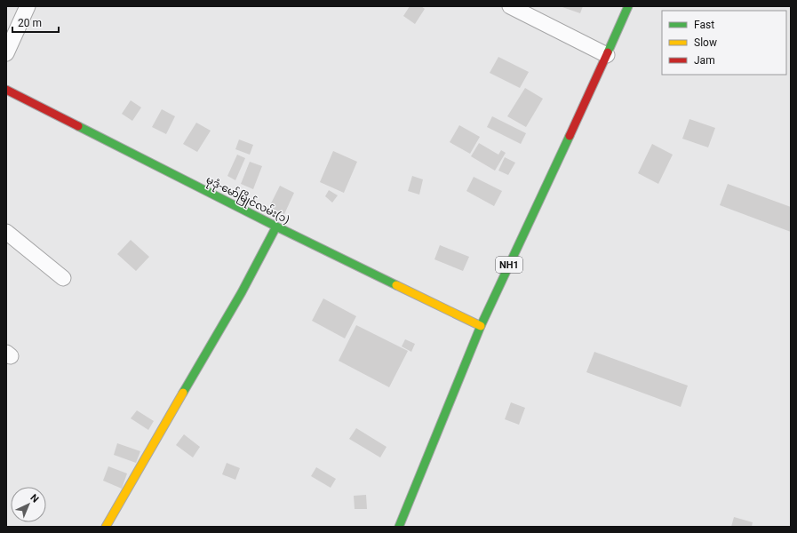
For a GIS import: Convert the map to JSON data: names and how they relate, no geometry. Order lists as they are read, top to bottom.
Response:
{
  "streets": {
    "main road": ["မုဒုံ-မော်မြိုင်လမ်း(၁)", "NH1"]
  },
  "crossings": [
    ["မုဒုံ-မော်မြိုင်လမ်း(၁)", "NH1"]
  ],
  "legend": ["Fast", "Slow", "Jam"],
  "scale_bar": "20 m",
  "north": "top right"
}
